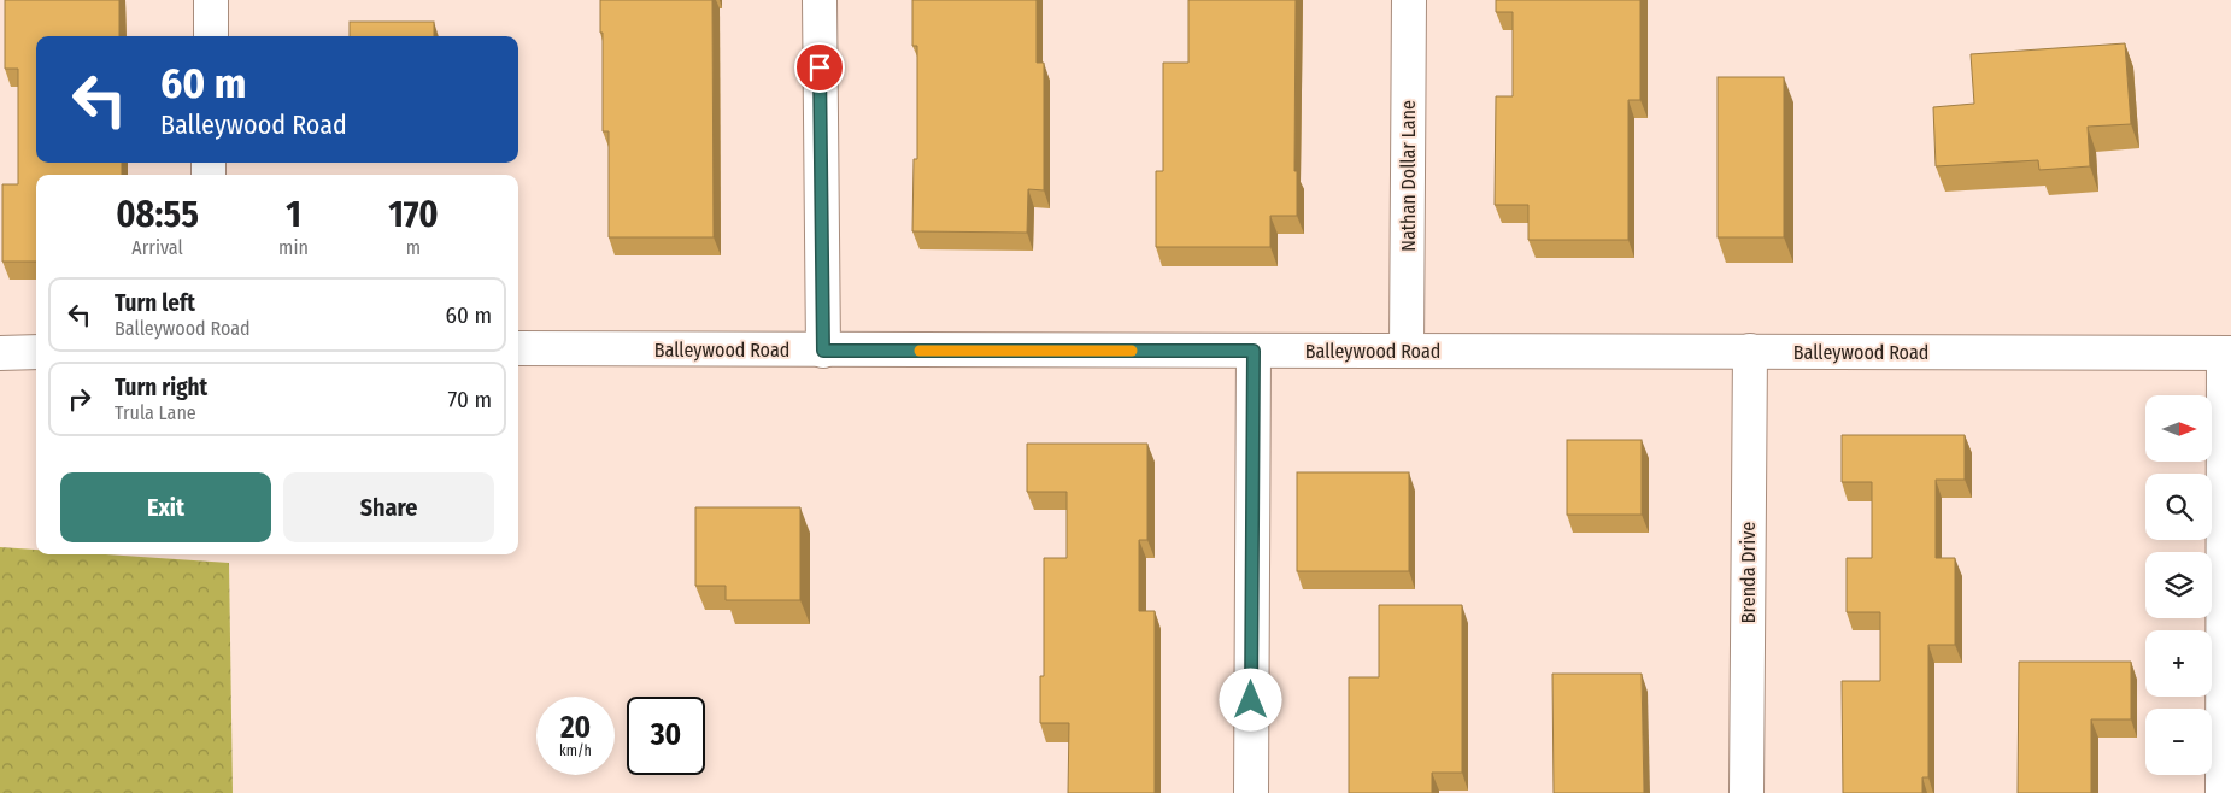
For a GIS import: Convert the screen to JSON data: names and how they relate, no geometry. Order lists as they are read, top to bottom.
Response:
{
  "streets": {
    "street": ["Nathan Dollar Lane", "Balleywood Road", "Brenda Drive"]
  },
  "crossings": [
    ["Nathan Dollar Lane", "Balleywood Road"],
    ["Balleywood Road", "Brenda Drive"]
  ],
  "north": "right",
  "page": {
    "turn": ["60 m", "Balleywood Road"],
    "eta": [
      "08:55",
      "Arrival",
      "1",
      "min",
      "170",
      "m"
    ],
    "list": [
      {
        "name": "Turn left",
        "note": "Balleywood Road",
        "value": "60 m"
      },
      {
        "name": "Turn right",
        "note": "Trula Lane",
        "value": "70 m"
      }
    ],
    "map_buttons": ["+", "−"],
    "buttons": ["Exit", "Share"],
    "speed": "20 km/h",
    "limit": "30"
  }
}
